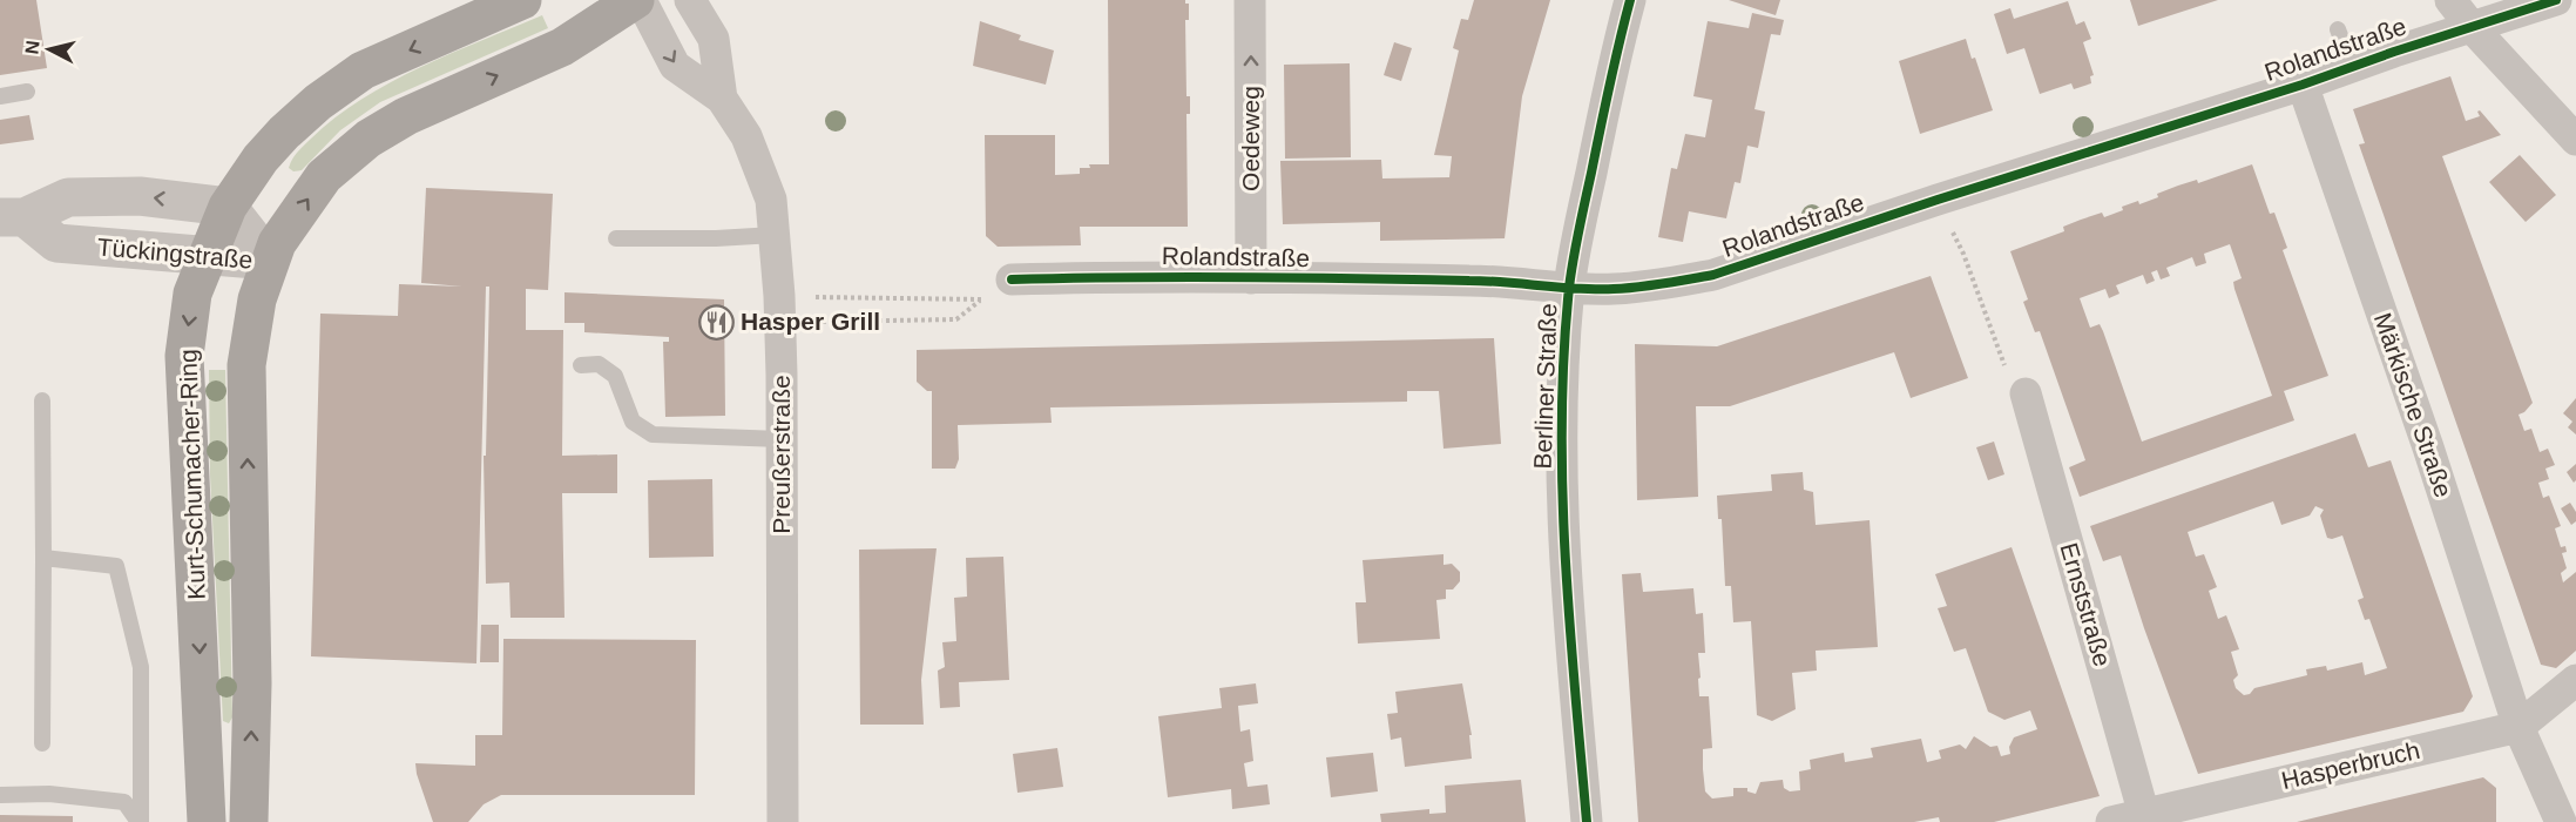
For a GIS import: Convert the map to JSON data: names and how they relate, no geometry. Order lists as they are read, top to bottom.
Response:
{
  "streets": {
    "main road": ["Kurt-Schumacher-Ring"],
    "street": [
      "Rolandstraße",
      "Oedeweg",
      "Tückingstraße",
      "Berliner Straße",
      "Märkische Straße",
      "Preußerstraße",
      "Ernststraße",
      "Hasperbruch"
    ]
  },
  "crossings": [
    ["Rolandstraße", "Oedeweg"],
    ["Rolandstraße", "Berliner Straße"],
    ["Rolandstraße", "Märkische Straße"],
    ["Tückingstraße", "Kurt-Schumacher-Ring"],
    ["Märkische Straße", "Hasperbruch"],
    ["Ernststraße", "Hasperbruch"]
  ],
  "one_way": ["Oedeweg"],
  "places": {
    "restaurant": ["Hasper Grill"]
  },
  "north": "left"
}
